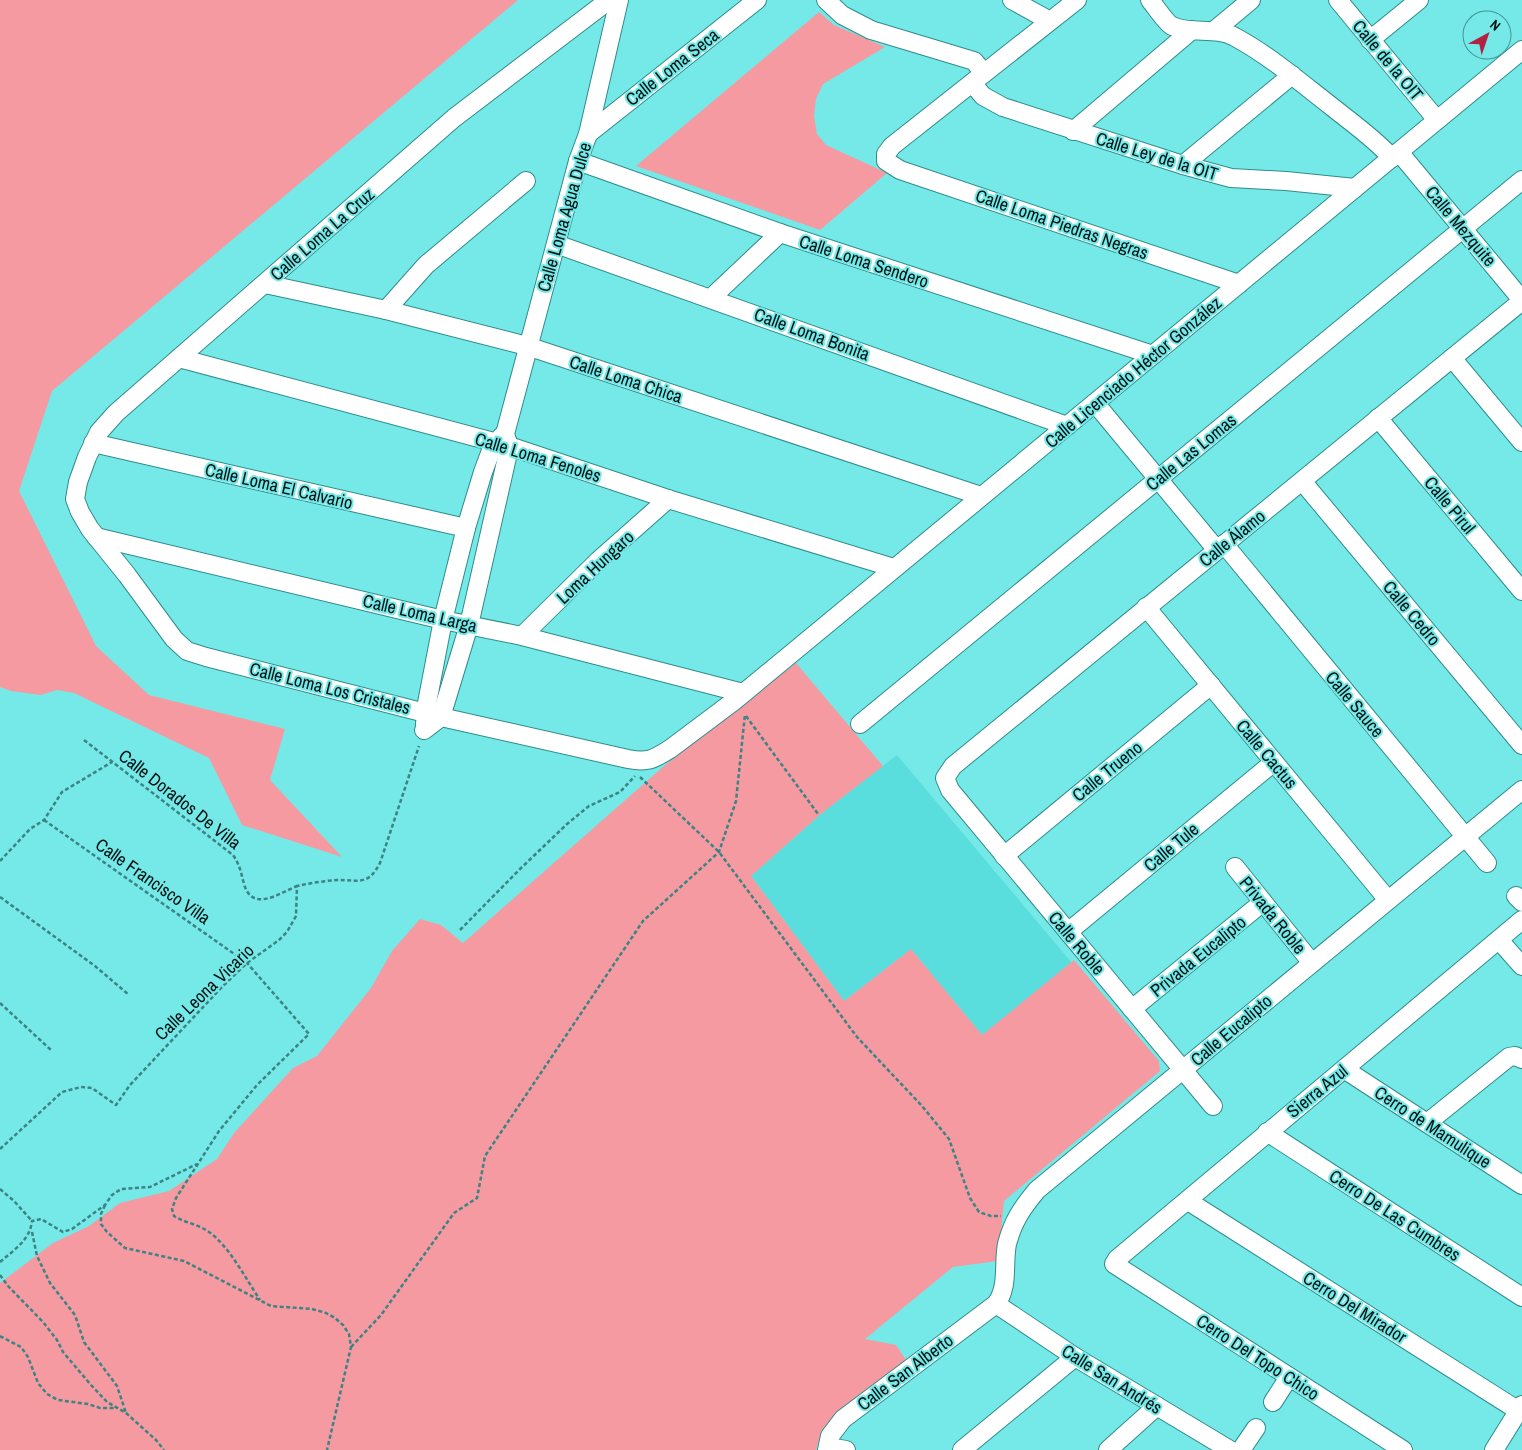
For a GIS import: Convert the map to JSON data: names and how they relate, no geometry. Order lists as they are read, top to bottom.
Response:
{
  "streets": {
    "street": [
      "Calle de la OIT",
      "Calle Loma Seca",
      "Calle Ley de la OIT",
      "Calle Loma Agua Dulce",
      "Calle Loma Piedras Negras",
      "Calle Mezquite",
      "Calle Loma La Cruz",
      "Calle Loma Sendero",
      "Calle Loma Bonita",
      "Calle Licenciado Héctor González",
      "Calle Loma Chica",
      "Calle Las Lomas",
      "Calle Loma Fenoles",
      "Calle Loma El Calvario",
      "Calle Pirul",
      "Calle Álamo",
      "Loma Hungaro",
      "Calle Loma Larga",
      "Calle Cedro",
      "Calle Loma Los Cristales",
      "Calle Sauce",
      "Calle Cactus",
      "Calle Trueno",
      "Calle Tule",
      "Privada Roble",
      "Calle Roble",
      "Privada Eucalipto",
      "Calle Eucalipto",
      "Sierra Azul",
      "Cerro de Mamulique",
      "Cerro De Las Cumbres",
      "Cerro Del Mirador",
      "Cerro Del Topo Chico",
      "Calle San Alberto",
      "Calle San Andrés"
    ],
    "path": ["Calle Dorados De Villa", "Calle Francisco Villa", "Calle Leona Vicario"]
  },
  "crossings": [
    ["Calle de la OIT", "Calle Licenciado Héctor González"],
    ["Calle Loma Seca", "Calle Loma Agua Dulce"],
    ["Calle Ley de la OIT", "Calle Loma Piedras Negras"],
    ["Calle Ley de la OIT", "Calle Licenciado Héctor González"],
    ["Calle Loma Agua Dulce", "Calle Loma Sendero"],
    ["Calle Loma Agua Dulce", "Calle Loma Bonita"],
    ["Calle Loma Agua Dulce", "Calle Loma Chica"],
    ["Calle Loma Agua Dulce", "Calle Loma Fenoles"],
    ["Calle Loma Agua Dulce", "Calle Loma El Calvario"],
    ["Calle Loma Agua Dulce", "Calle Loma Larga"],
    ["Calle Loma Agua Dulce", "Calle Loma Los Cristales"],
    ["Calle Loma Piedras Negras", "Calle Licenciado Héctor González"],
    ["Calle Mezquite", "Calle Licenciado Héctor González"],
    ["Calle Mezquite", "Calle Las Lomas"],
    ["Calle Mezquite", "Calle Álamo"],
    ["Calle Loma La Cruz", "Calle Loma Chica"],
    ["Calle Loma La Cruz", "Calle Loma Fenoles"],
    ["Calle Loma La Cruz", "Calle Loma El Calvario"],
    ["Calle Loma La Cruz", "Calle Loma Los Cristales"],
    ["Calle Loma Sendero", "Calle Licenciado Héctor González"],
    ["Calle Loma Bonita", "Calle Licenciado Héctor González"],
    ["Calle Licenciado Héctor González", "Calle Loma Chica"],
    ["Calle Licenciado Héctor González", "Calle Loma Fenoles"],
    ["Calle Licenciado Héctor González", "Calle Loma Larga"],
    ["Calle Licenciado Héctor González", "Calle Loma Los Cristales"],
    ["Calle Licenciado Héctor González", "Calle Sauce"],
    ["Calle Las Lomas", "Calle Sauce"],
    ["Calle Loma Fenoles", "Loma Hungaro"],
    ["Calle Pirul", "Calle Álamo"],
    ["Calle Álamo", "Calle Cedro"],
    ["Calle Álamo", "Calle Sauce"],
    ["Calle Álamo", "Calle Cactus"],
    ["Calle Álamo", "Calle Roble"],
    ["Loma Hungaro", "Calle Loma Larga"],
    ["Calle Loma Larga", "Calle Loma Los Cristales"],
    ["Calle Sauce", "Calle Eucalipto"],
    ["Calle Cactus", "Calle Trueno"],
    ["Calle Cactus", "Calle Tule"],
    ["Calle Cactus", "Calle Eucalipto"],
    ["Calle Trueno", "Calle Roble"],
    ["Calle Dorados De Villa", "Calle Leona Vicario"],
    ["Calle Tule", "Calle Roble"],
    ["Calle Francisco Villa", "Calle Leona Vicario"],
    ["Privada Roble", "Privada Eucalipto"],
    ["Privada Roble", "Calle Eucalipto"],
    ["Calle Roble", "Privada Eucalipto"],
    ["Calle Roble", "Calle Eucalipto"],
    ["Calle Eucalipto", "Calle San Alberto"],
    ["Calle Eucalipto", "Calle San Andrés"],
    ["Sierra Azul", "Cerro de Mamulique"],
    ["Sierra Azul", "Cerro De Las Cumbres"],
    ["Sierra Azul", "Cerro Del Mirador"],
    ["Sierra Azul", "Cerro Del Topo Chico"],
    ["Calle San Alberto", "Calle San Andrés"]
  ],
  "north": "top right"
}
